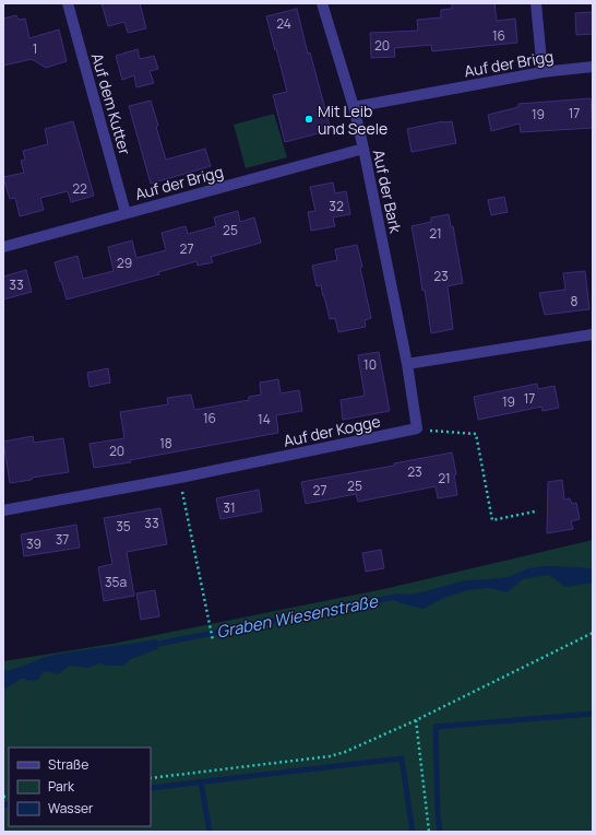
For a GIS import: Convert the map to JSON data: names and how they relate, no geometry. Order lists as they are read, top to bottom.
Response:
{
  "streets": {
    "street": [
      "Auf der Brigg",
      "Auf dem Kutter",
      "Auf der Bark",
      "Auf der Kogge"
    ]
  },
  "crossings": [
    ["Auf der Brigg", "Auf dem Kutter"],
    ["Auf der Brigg", "Auf der Bark"]
  ],
  "water": ["Graben Wiesenstraße"],
  "places": ["Mit Leib und Seele"],
  "house_numbers": [
    "24",
    "16",
    "20",
    "1",
    "17",
    "19",
    "22",
    "32",
    "25",
    "21",
    "27",
    "29",
    "23",
    "33",
    "8",
    "10",
    "17",
    "19",
    "16",
    "14",
    "18",
    "20",
    "23",
    "21",
    "25",
    "27",
    "31",
    "33",
    "35",
    "37",
    "39",
    "35a"
  ],
  "legend": ["Straße", "Park", "Wasser"]
}
